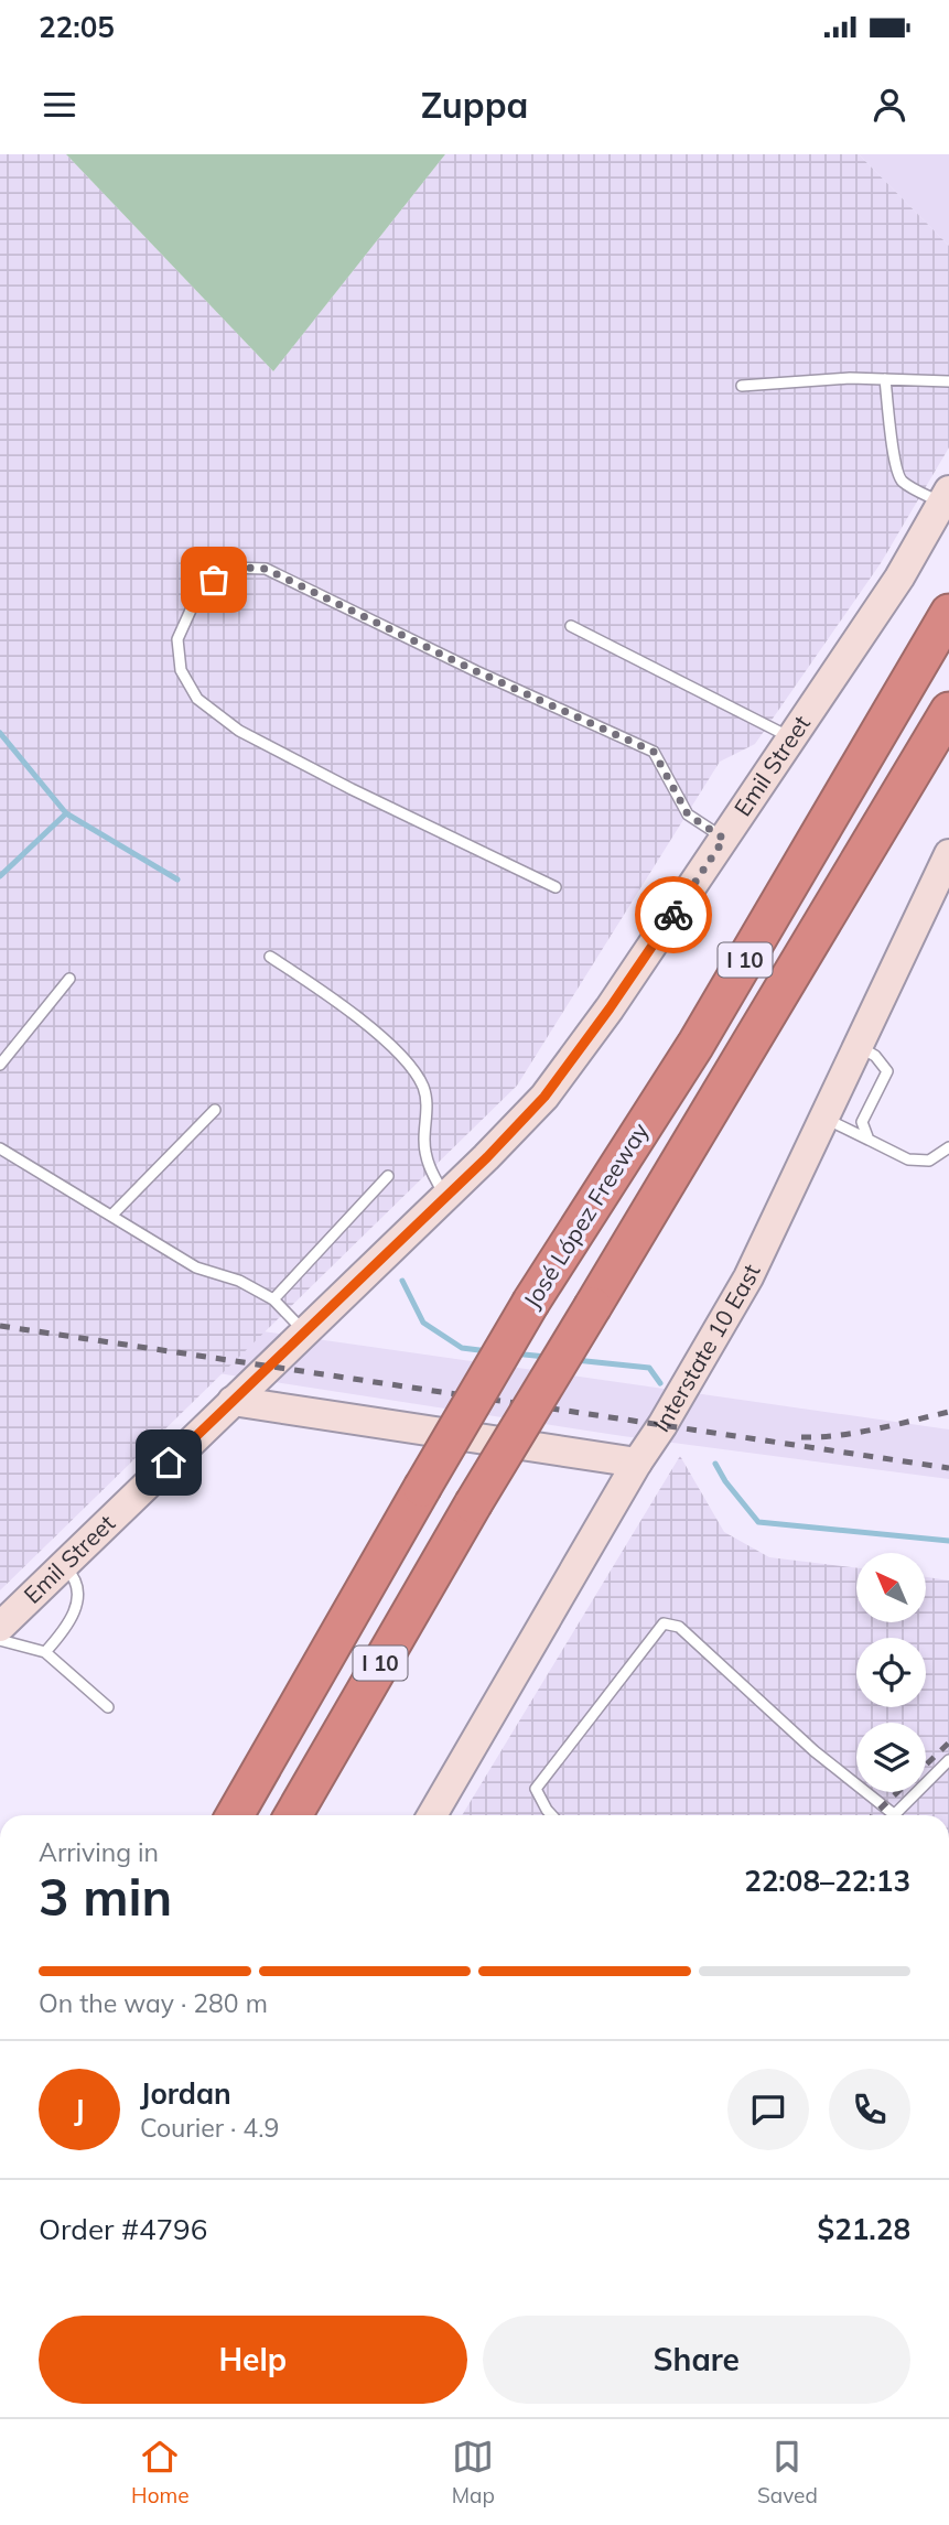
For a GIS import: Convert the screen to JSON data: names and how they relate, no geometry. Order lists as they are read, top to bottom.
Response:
{
  "streets": {
    "highway": ["I 10", "José López Freeway"],
    "main road": ["Emil Street", "Interstate 10 East"]
  },
  "north": "top left",
  "page": {
    "status": "22:05",
    "header": "Zuppa",
    "heading": ["3 min", "Arriving in", "22:08–22:13"],
    "panel": [
      "Jordan",
      "Courier · 4.9",
      "Order #4796",
      "$21.28"
    ],
    "bar": "On the way · 280 m",
    "round": "J",
    "buttons": ["Help", "Share"],
    "tabs": ["Home", "Map", "Saved"]
  }
}
